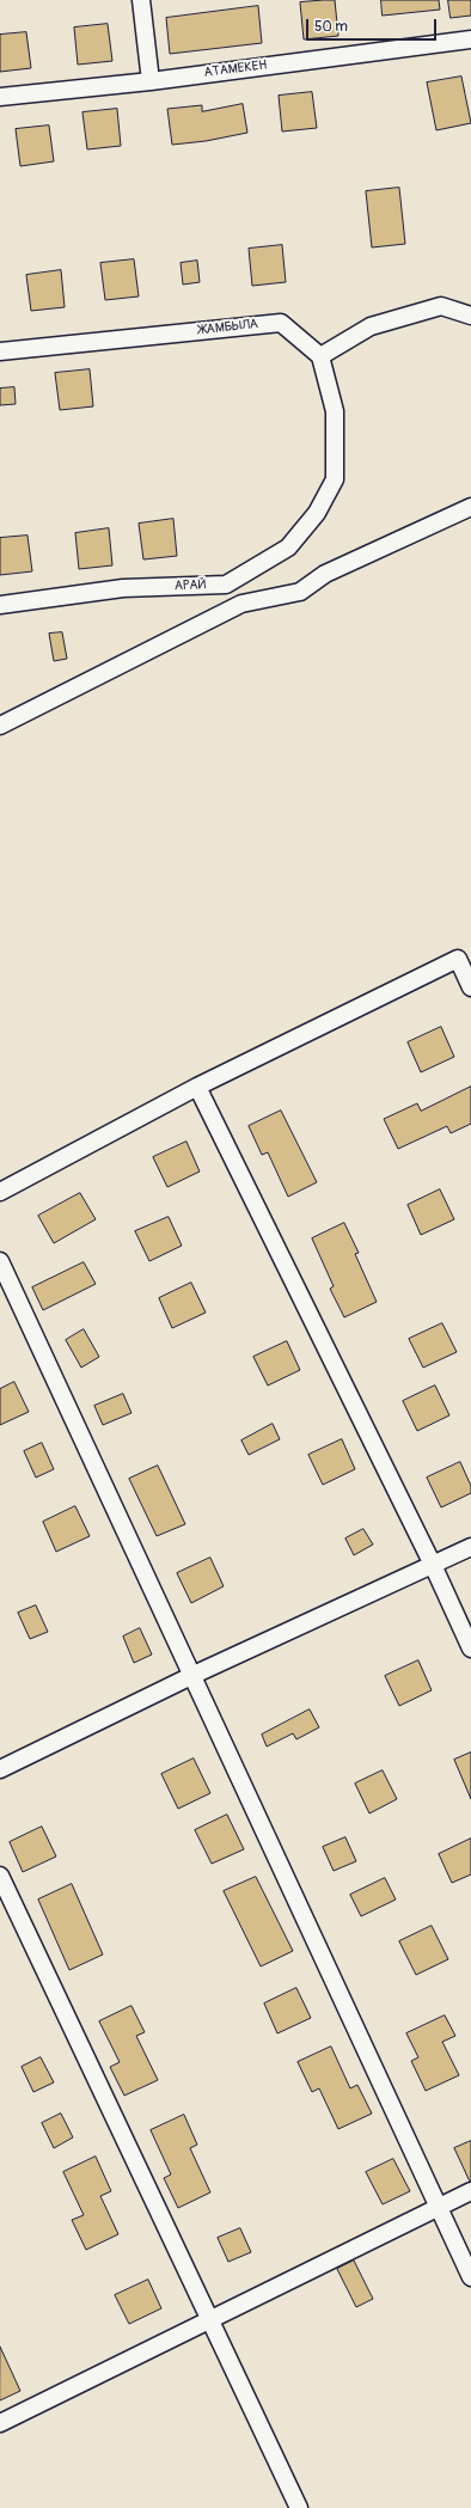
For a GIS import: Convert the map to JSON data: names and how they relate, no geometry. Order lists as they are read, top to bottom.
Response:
{
  "streets": {
    "street": ["АТАМЕКЕН", "ЖАМБЫЛА", "АРАЙ"]
  },
  "crossings": [
    ["ЖАМБЫЛА", "АРАЙ"]
  ],
  "scale_bar": "50 m"
}
